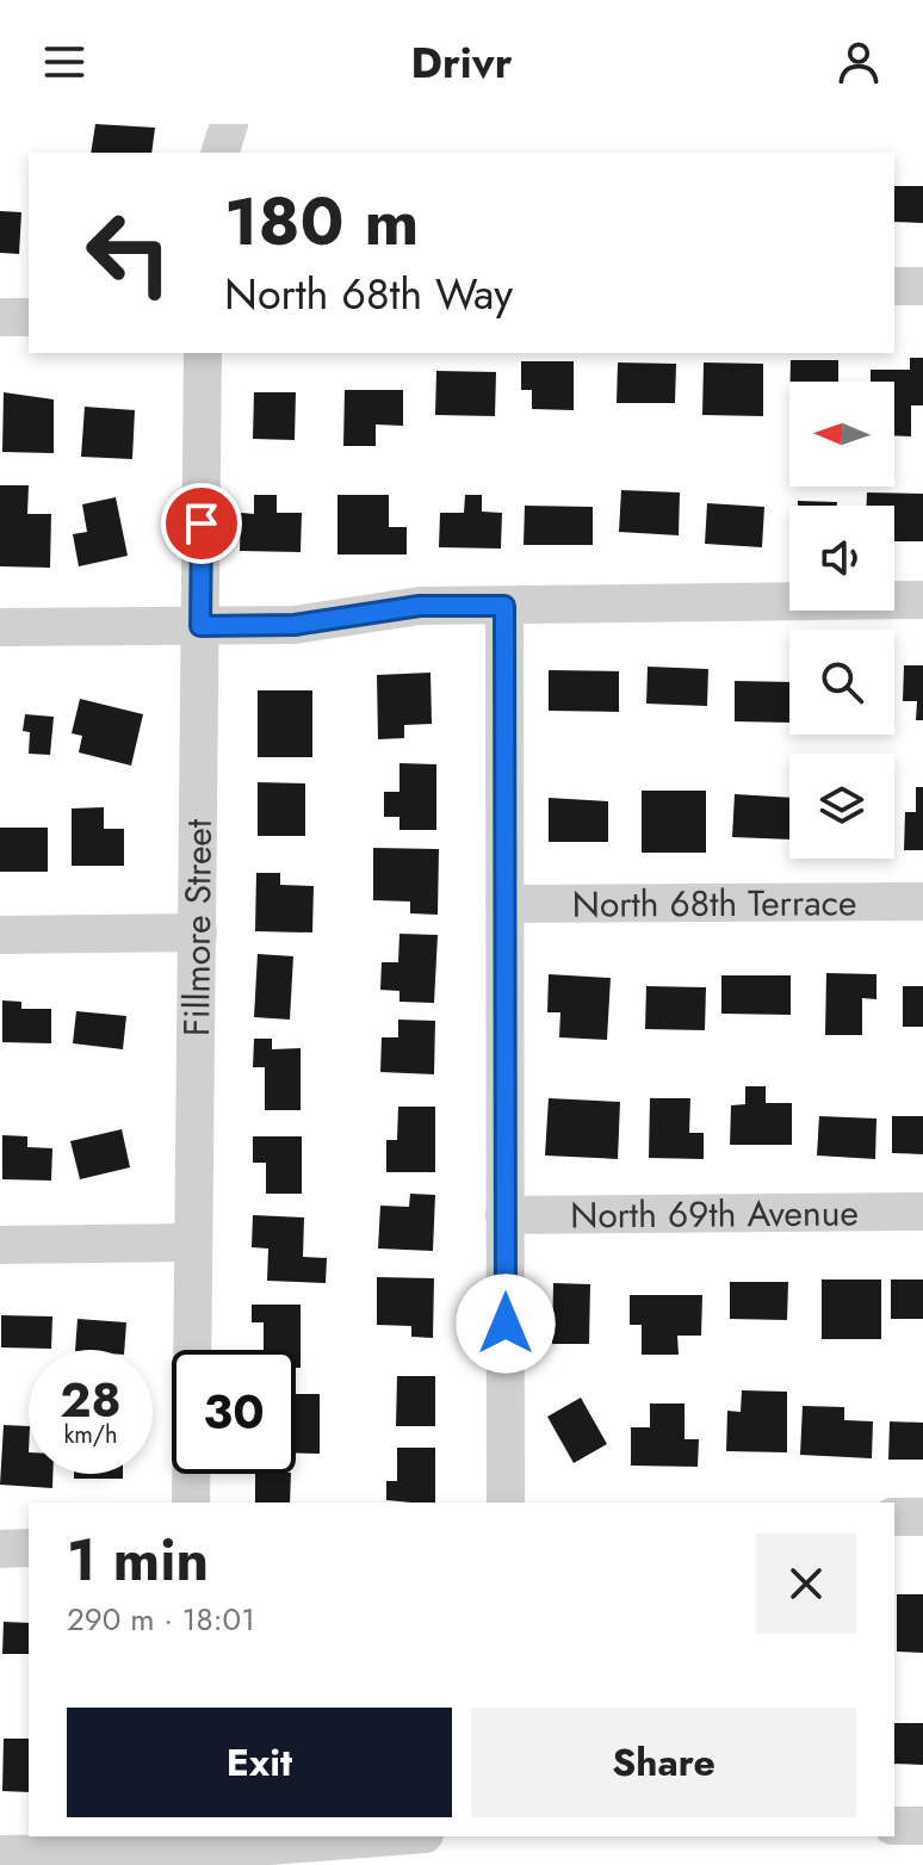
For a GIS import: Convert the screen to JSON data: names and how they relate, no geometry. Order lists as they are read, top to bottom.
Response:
{
  "streets": {
    "street": ["North 68th Terrace", "Fillmore Street", "North 69th Avenue"]
  },
  "north": "left",
  "page": {
    "header": "Drivr",
    "turn": ["180 m", "North 68th Way"],
    "speed": "28 km/h",
    "limit": "30",
    "heading": ["1 min", "290 m · 18:01"],
    "buttons": ["Exit", "Share"]
  }
}
